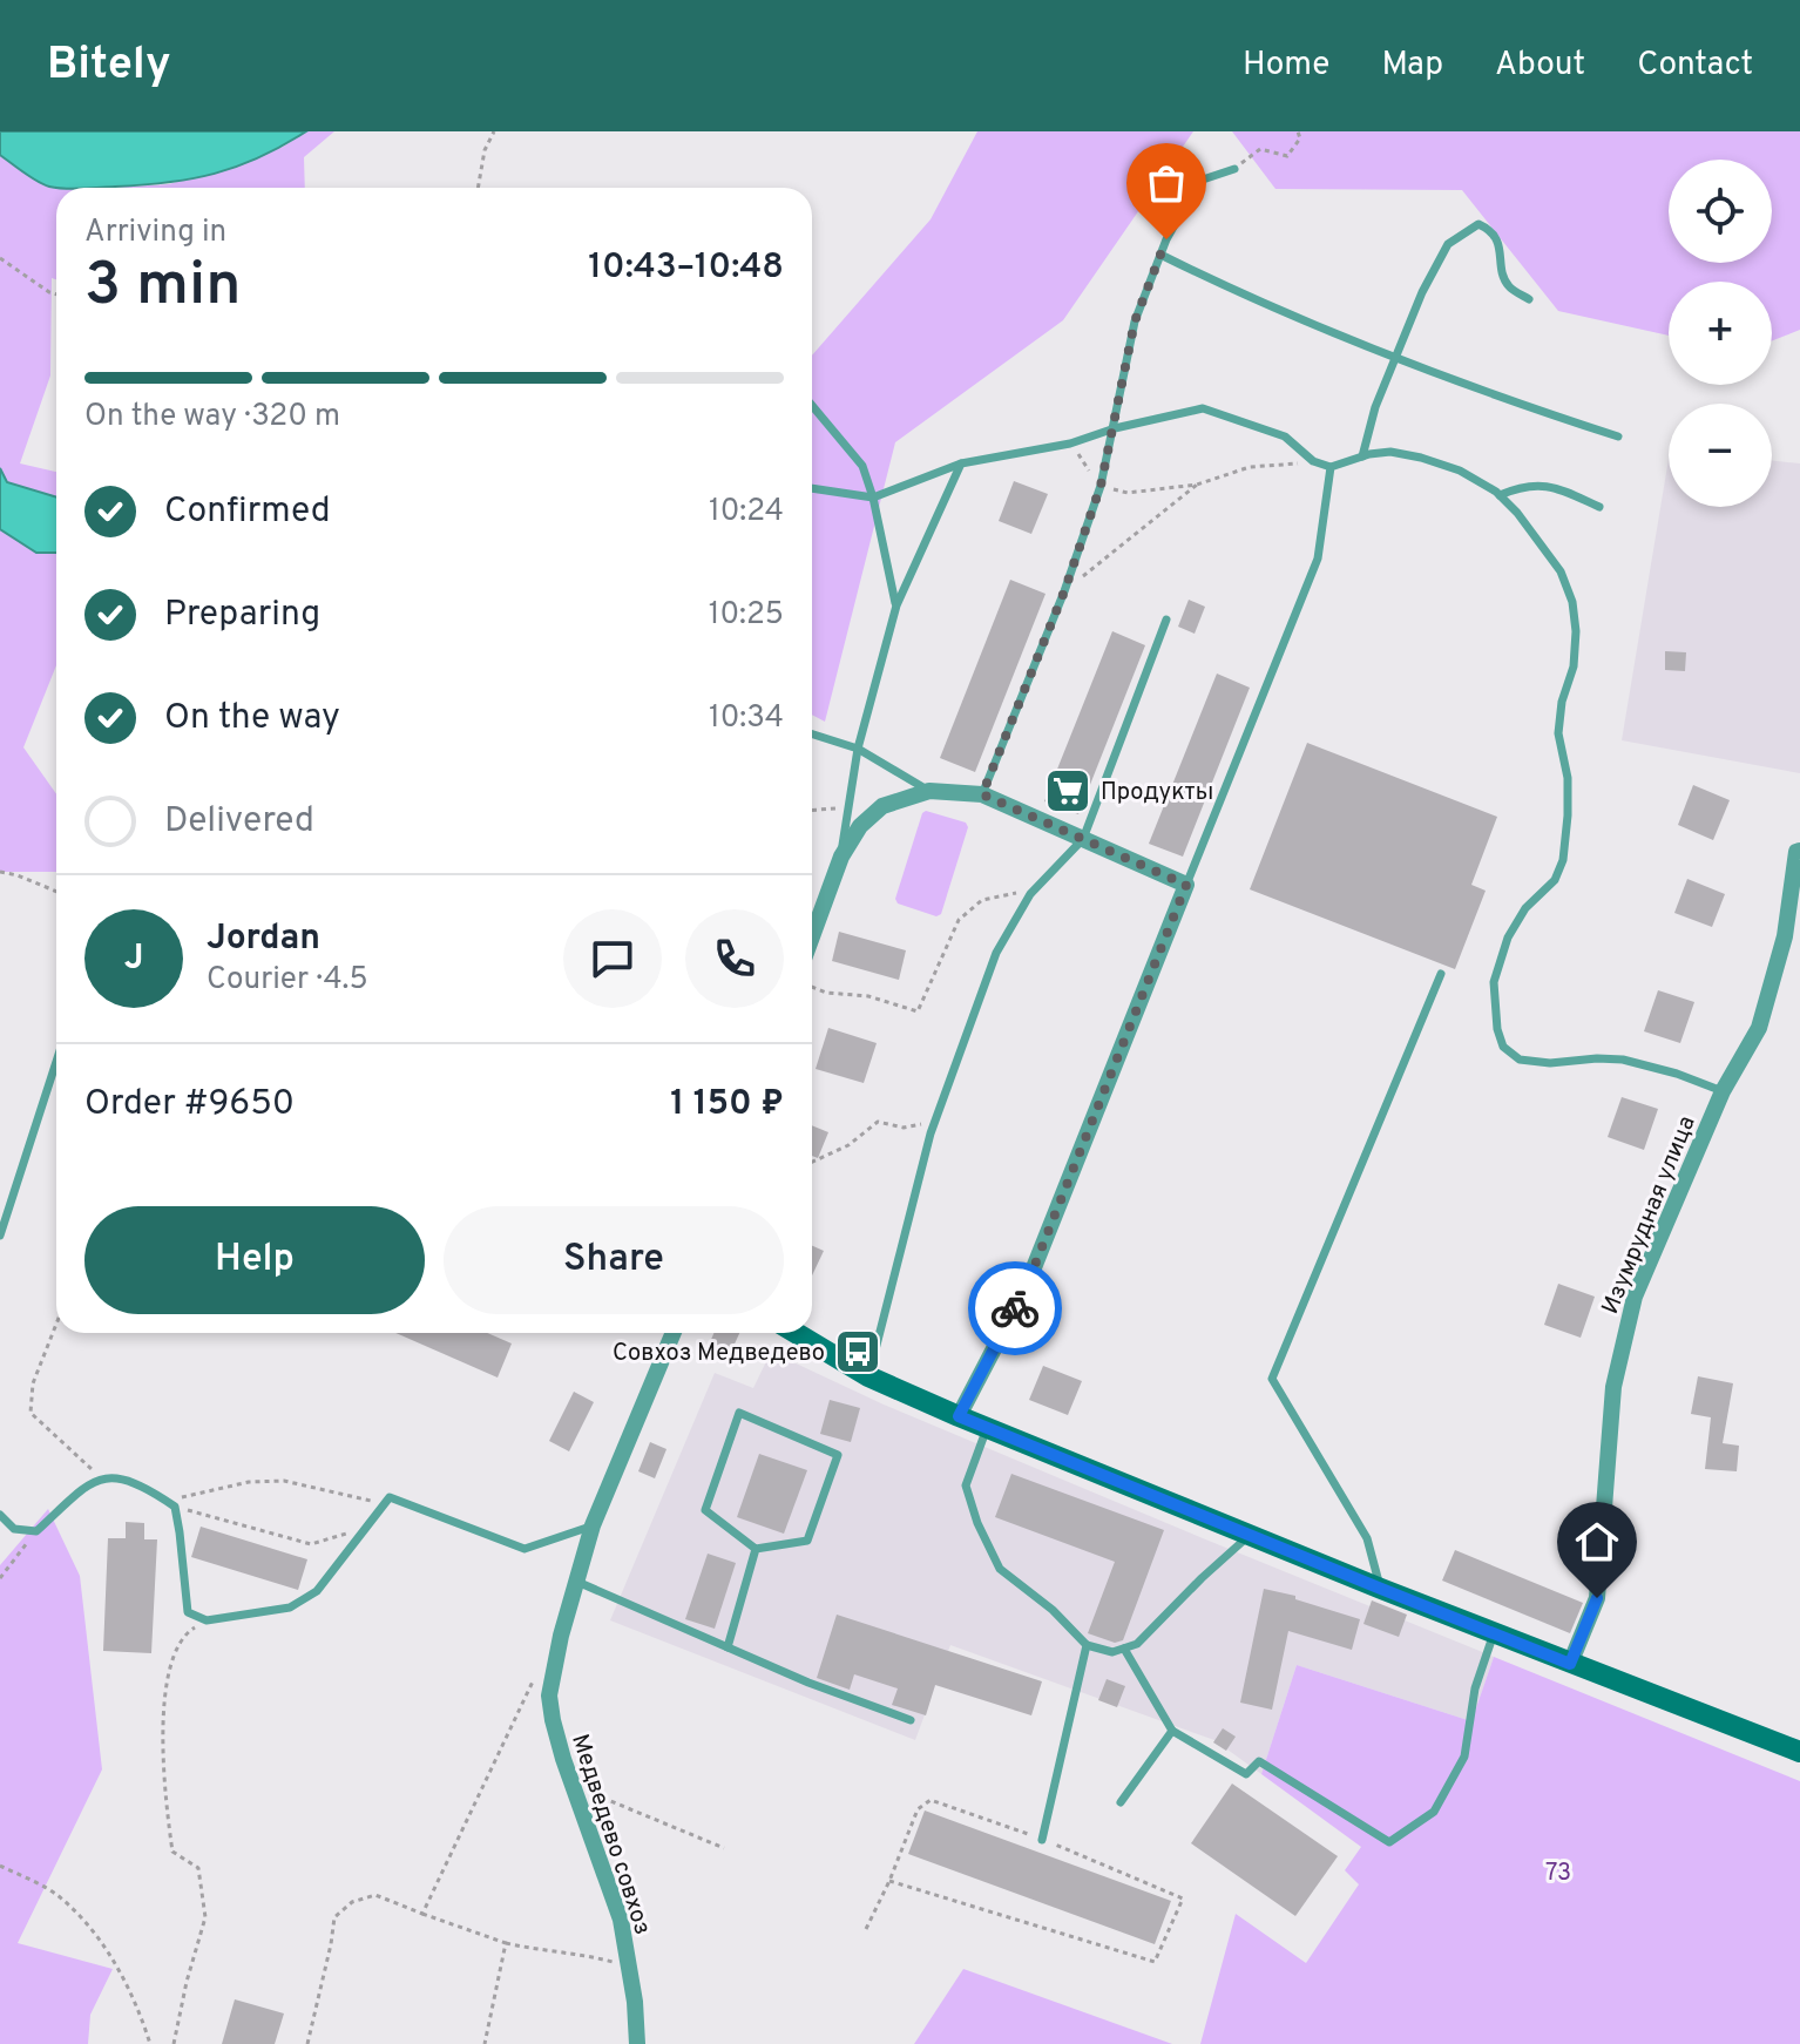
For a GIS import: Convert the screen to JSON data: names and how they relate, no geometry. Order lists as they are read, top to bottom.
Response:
{
  "streets": {
    "street": ["Изумрудная улица", "Медведево совхоз"]
  },
  "parks": ["73"],
  "places": {
    "supermarket": ["Продукты"],
    "bus stop": ["Совхоз Медведево"]
  },
  "page": {
    "header": "Bitely",
    "nav": [
      "Home",
      "Map",
      "About",
      "Contact"
    ],
    "map_buttons": ["+", "−"],
    "heading": ["3 min", "Arriving in", "10:43–10:48"],
    "panel": [
      "Jordan",
      "Courier · 4.5",
      "Order #9650",
      "1 150 ₽"
    ],
    "bar": "On the way · 320 m",
    "list": [
      ["Confirmed", "10:24"],
      ["Preparing", "10:25"],
      ["On the way", "10:34"],
      "Delivered"
    ],
    "round": "J",
    "buttons": ["Help", "Share"]
  }
}
